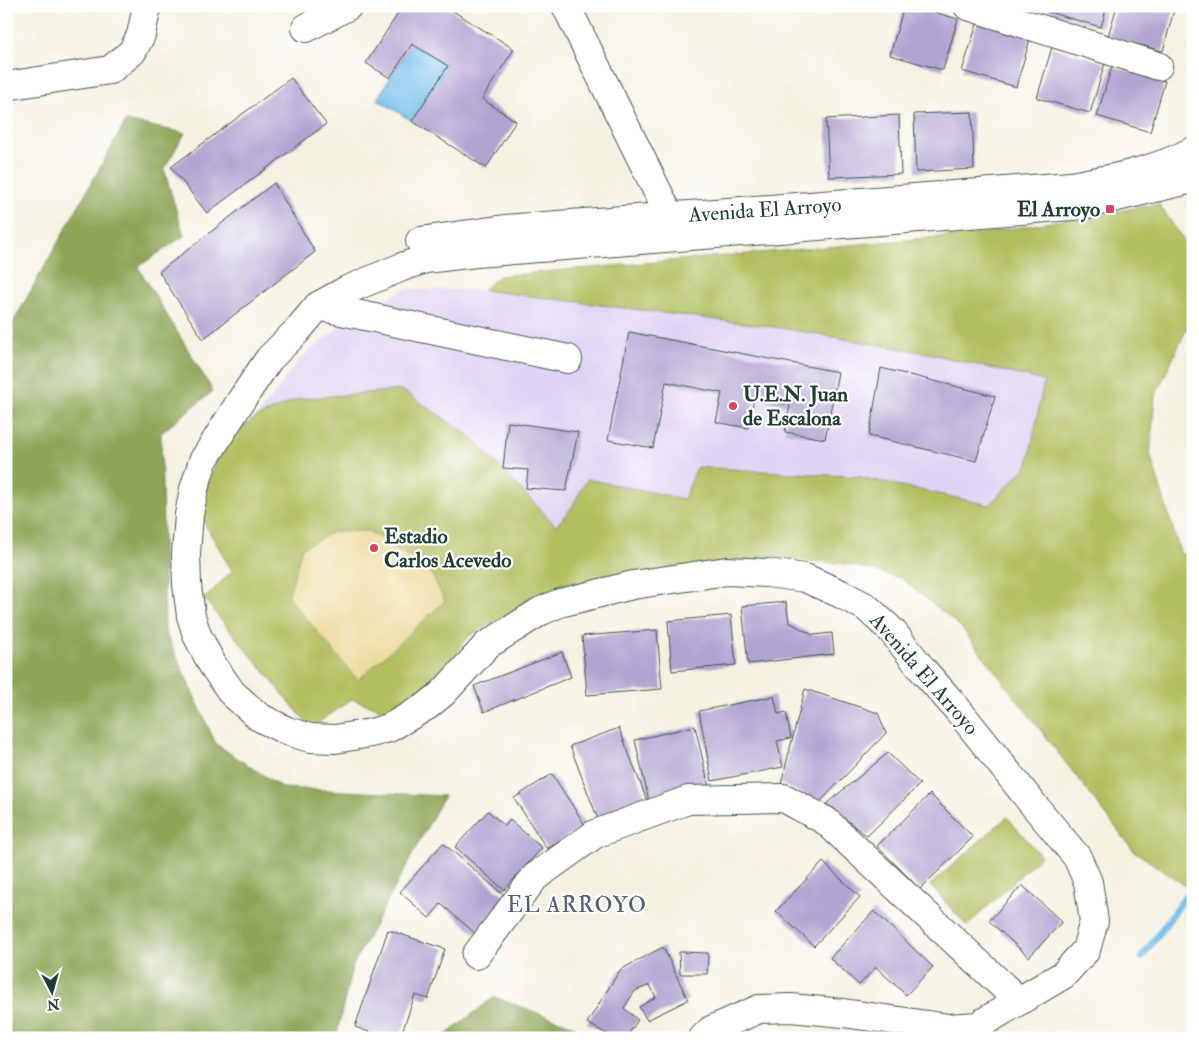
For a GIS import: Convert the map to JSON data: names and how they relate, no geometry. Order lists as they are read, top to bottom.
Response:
{
  "streets": {
    "street": ["Avenida El Arroyo"]
  },
  "districts": ["EL ARROYO"],
  "places": {
    "transit": ["El Arroyo"],
    "other": ["U.E.N. Juan de Escalona", "Estadio Carlos Acevedo"]
  },
  "north": "bottom"
}
